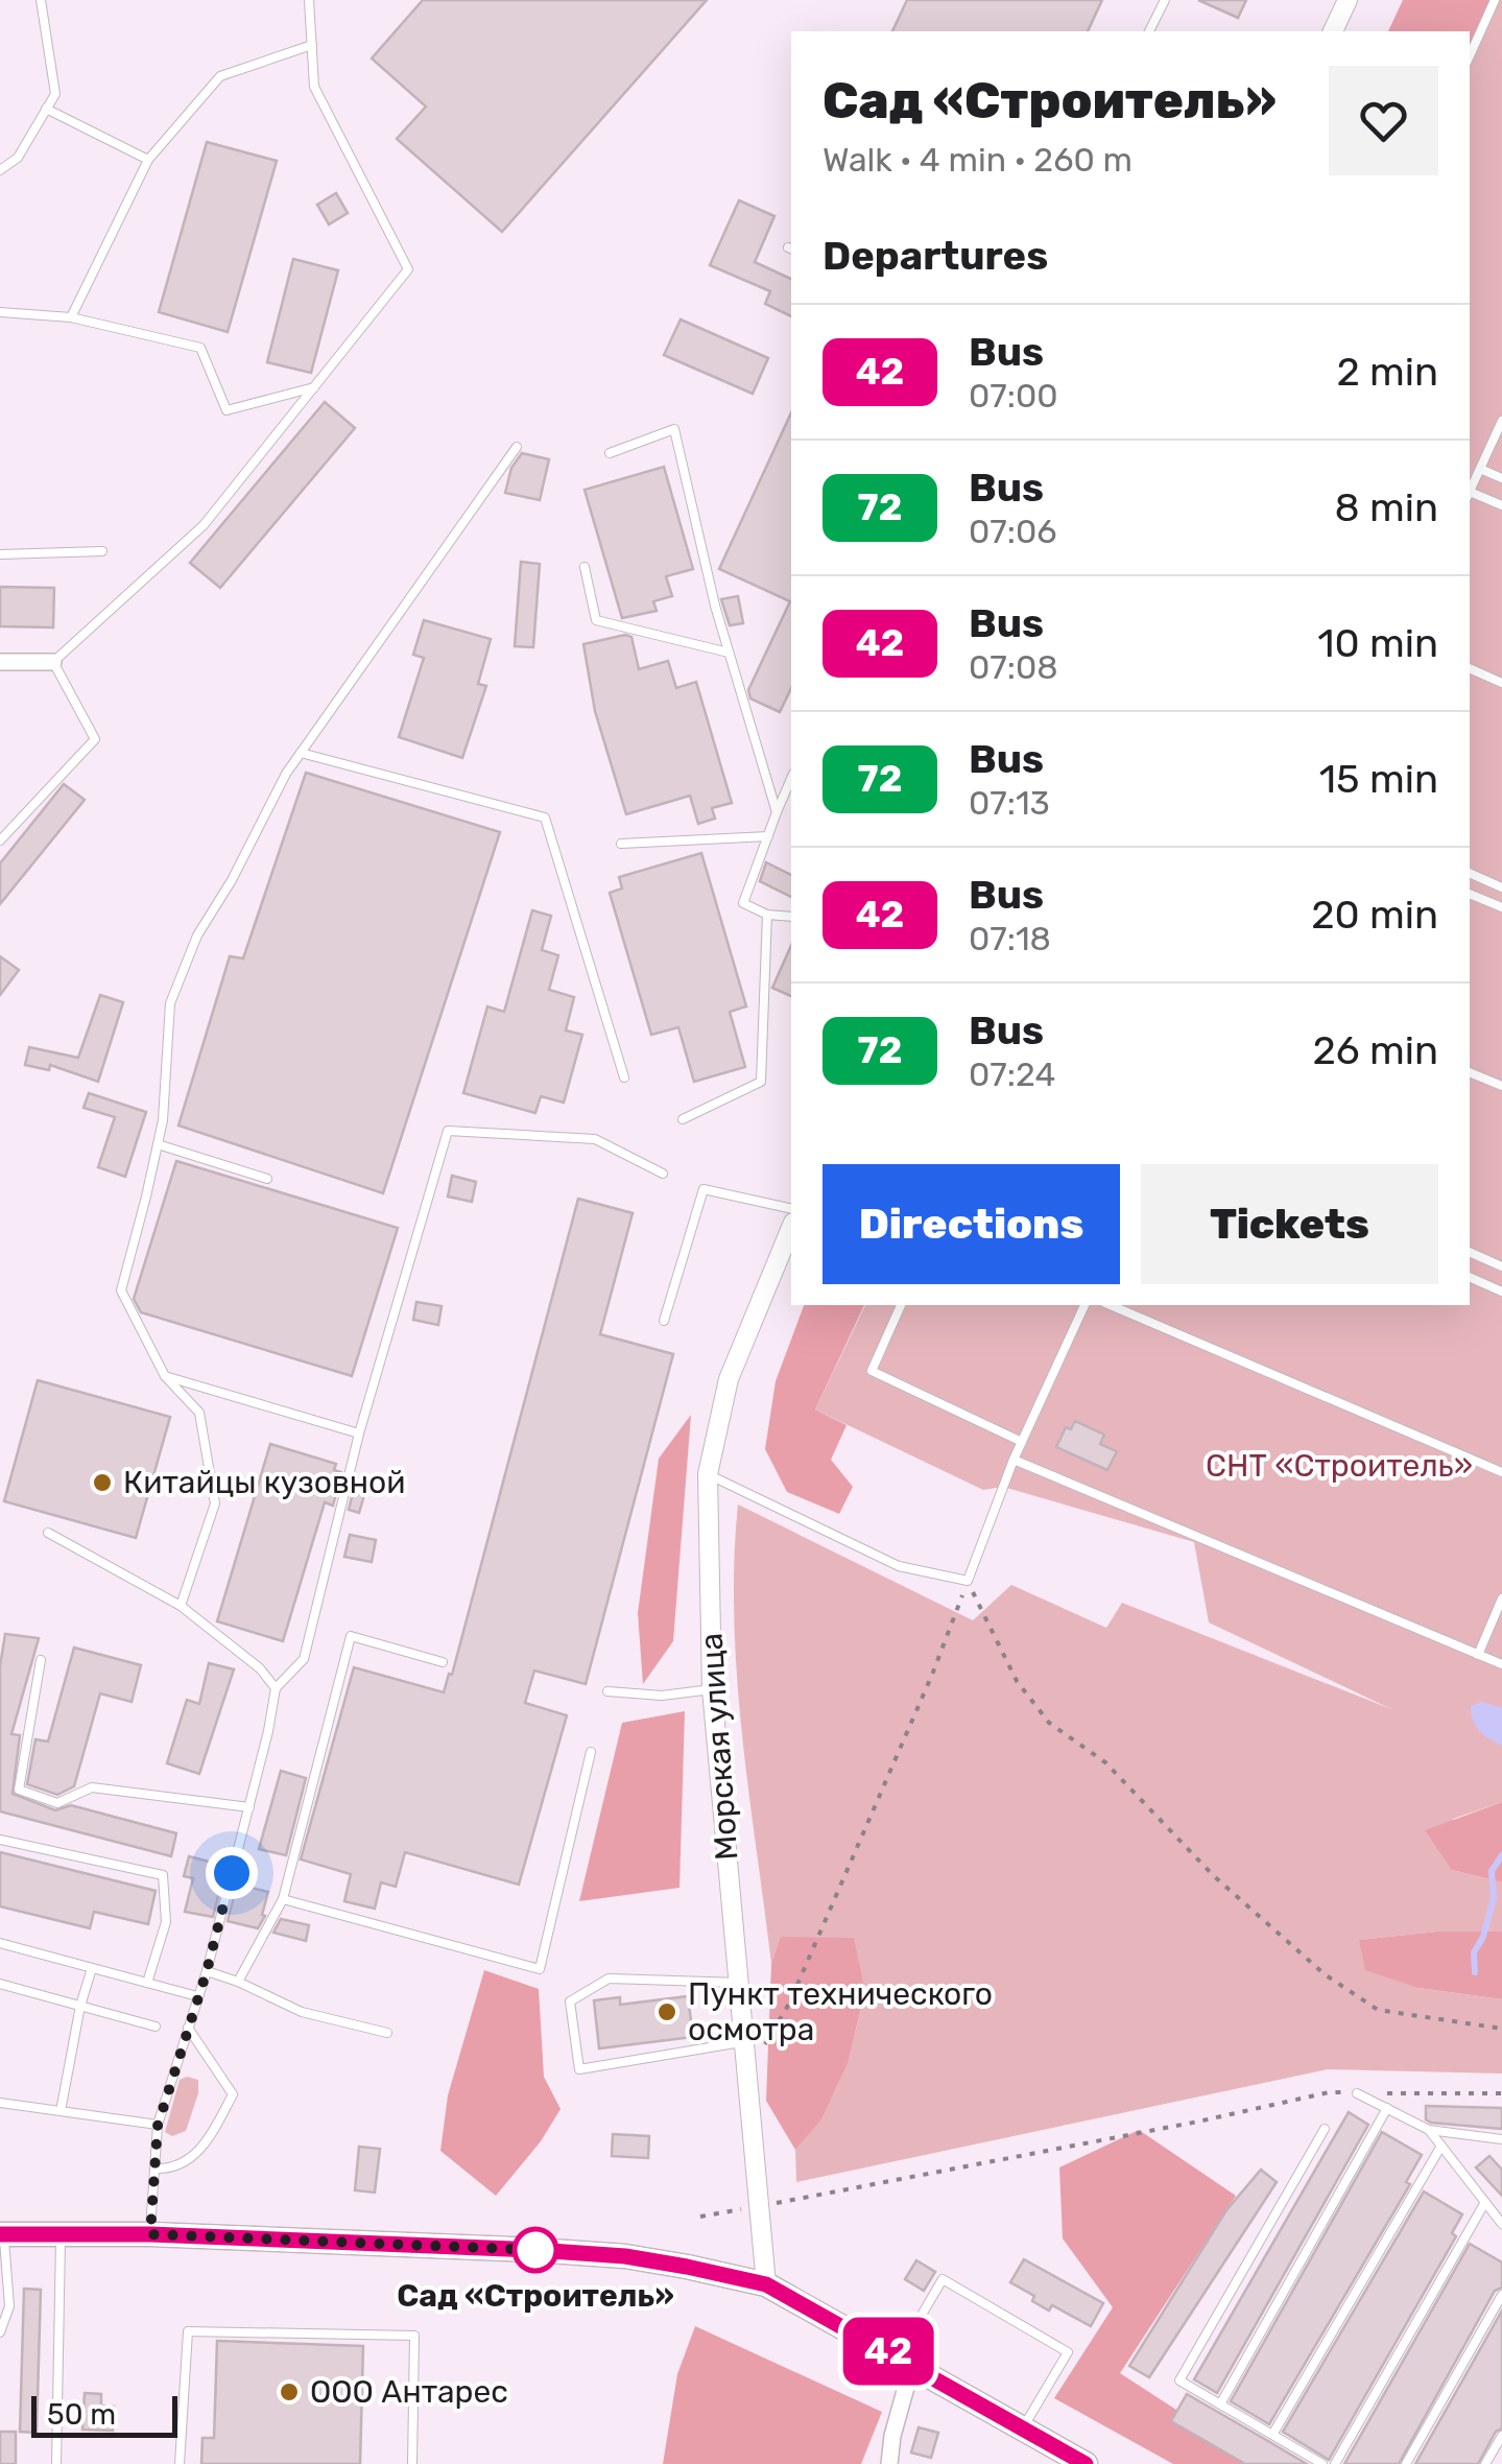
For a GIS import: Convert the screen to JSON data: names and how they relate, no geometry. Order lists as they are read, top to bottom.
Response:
{
  "streets": {
    "street": ["Морская улица"]
  },
  "parks": ["СНТ «Строитель»"],
  "places": [
    "Китайцы кузовной",
    "Пункт технического осмотра",
    "Сад «Строитель»",
    "ООО Антарес"
  ],
  "lines": ["bus line 42"],
  "scale_bar": "50 m",
  "page": {
    "on_map": "42",
    "heading": [
      ["Сад «Строитель»", "Walk · 4 min · 260 m"],
      "Departures"
    ],
    "list": [
      {
        "mark": "42",
        "name": "Bus",
        "note": "07:00",
        "value": "2 min"
      },
      {
        "mark": "72",
        "name": "Bus",
        "note": "07:06",
        "value": "8 min"
      },
      {
        "mark": "42",
        "name": "Bus",
        "note": "07:08",
        "value": "10 min"
      },
      {
        "mark": "72",
        "name": "Bus",
        "note": "07:13",
        "value": "15 min"
      },
      {
        "mark": "42",
        "name": "Bus",
        "note": "07:18",
        "value": "20 min"
      },
      {
        "mark": "72",
        "name": "Bus",
        "note": "07:24",
        "value": "26 min"
      }
    ],
    "buttons": ["Directions", "Tickets"],
    "scale": "50 m"
  }
}
